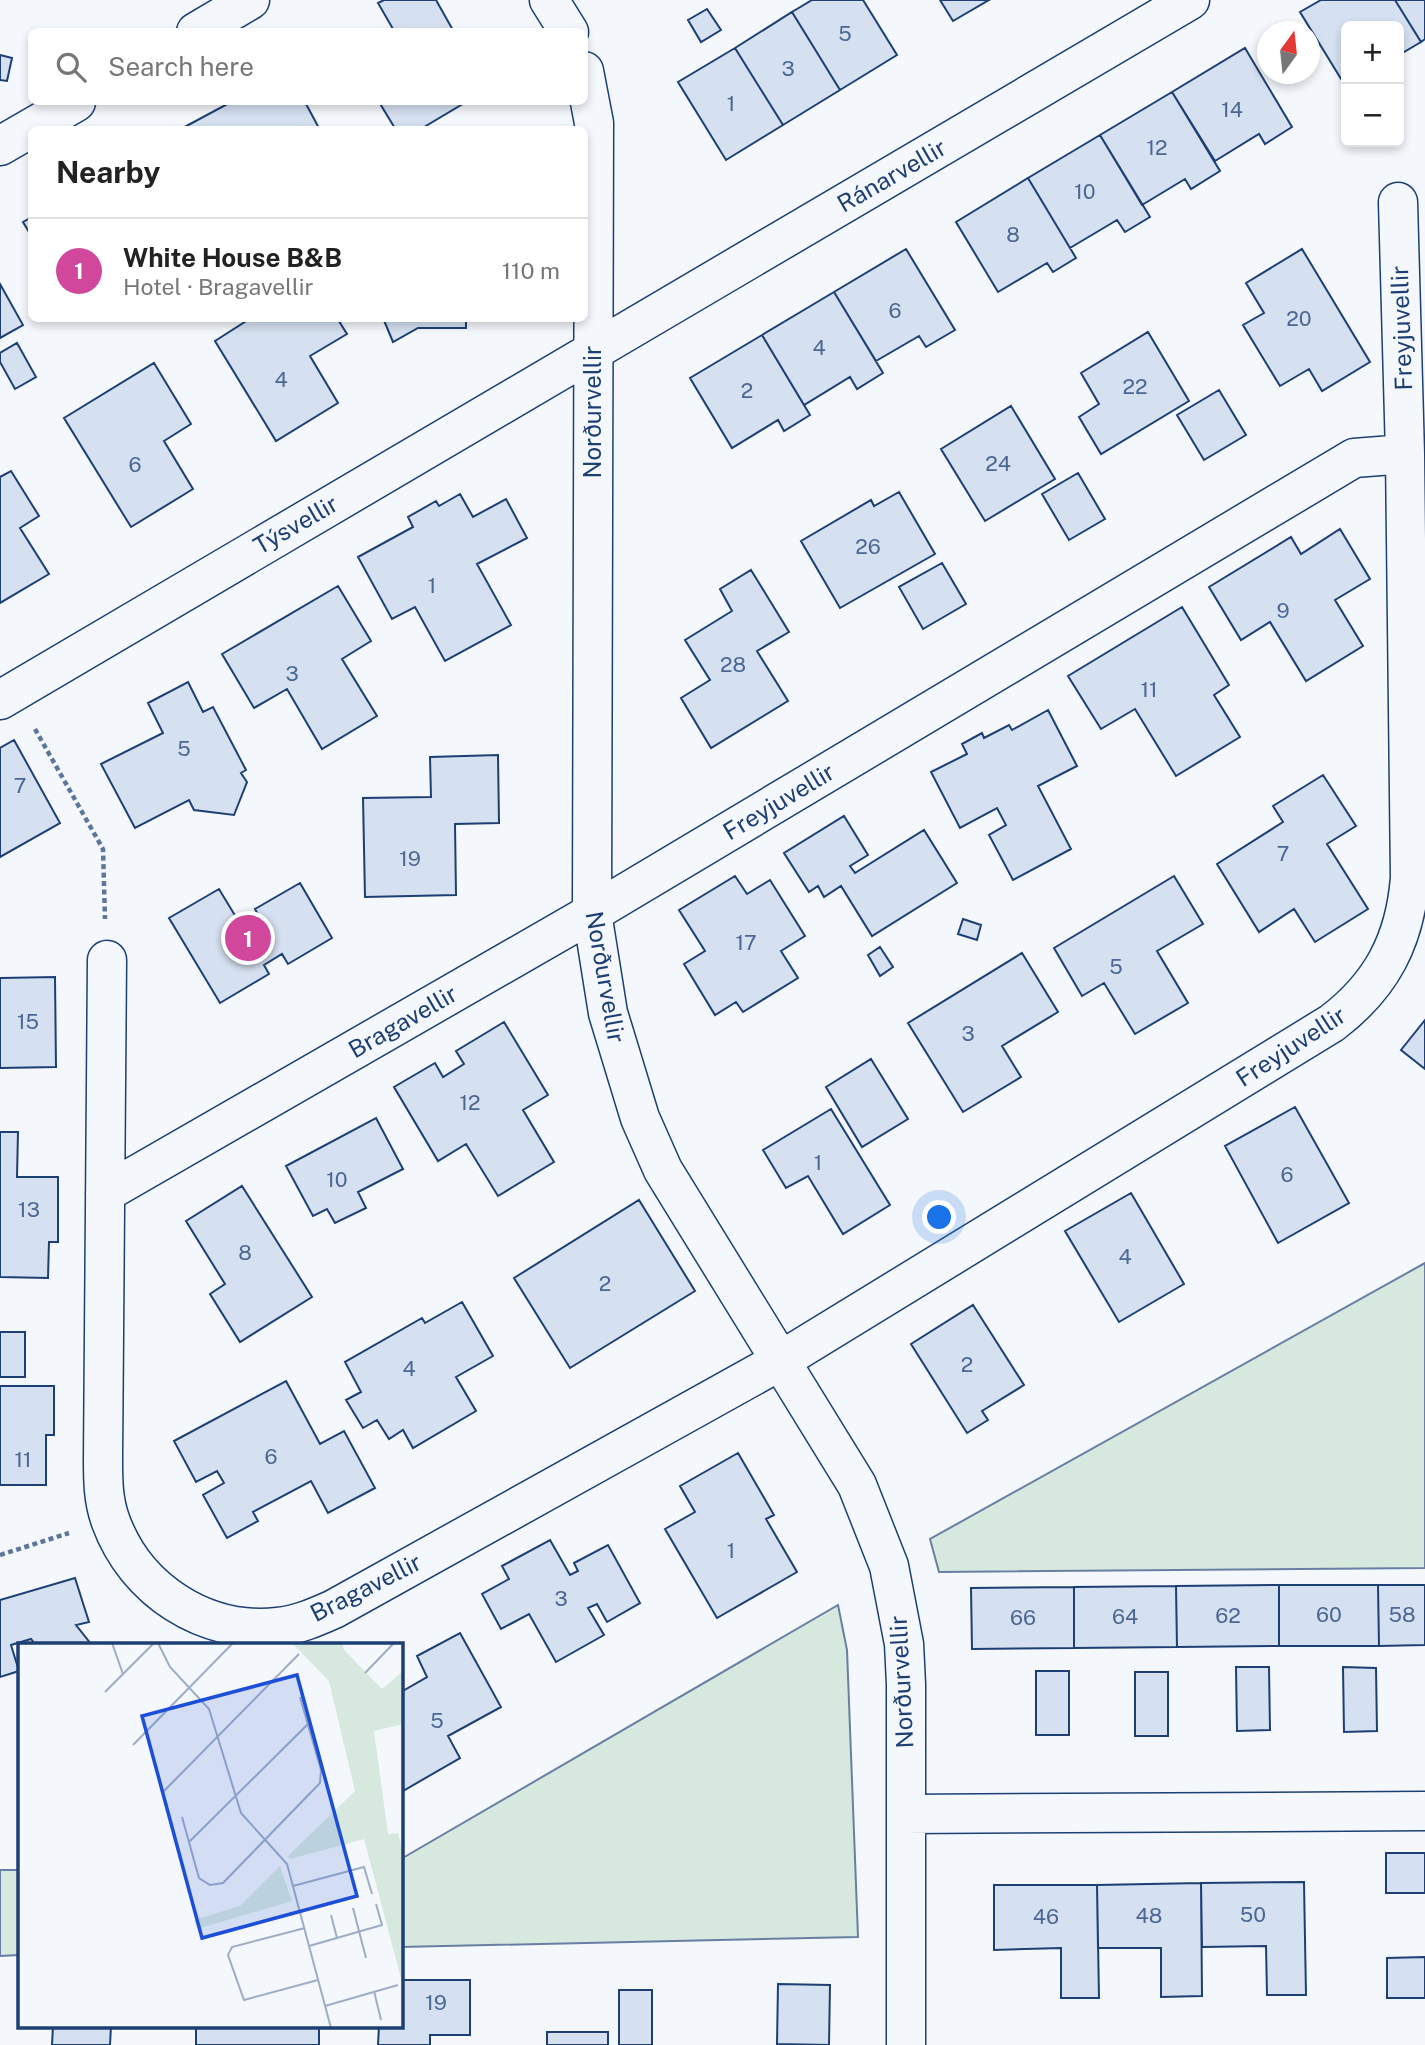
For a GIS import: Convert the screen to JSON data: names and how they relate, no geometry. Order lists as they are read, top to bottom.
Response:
{
  "streets": {
    "street": [
      "Ránarvellir",
      "Freyjuvellir",
      "Norðurvellir",
      "Týsvellir",
      "Bragavellir"
    ]
  },
  "crossings": [
    ["Ránarvellir", "Norðurvellir"],
    ["Ránarvellir", "Týsvellir"],
    ["Freyjuvellir", "Norðurvellir"],
    ["Freyjuvellir", "Bragavellir"],
    ["Norðurvellir", "Týsvellir"],
    ["Norðurvellir", "Bragavellir"]
  ],
  "house_numbers": [
    "5",
    "3",
    "1",
    "14",
    "12",
    "10",
    "8",
    "6",
    "20",
    "4",
    "4",
    "22",
    "2",
    "24",
    "6",
    "26",
    "1",
    "9",
    "28",
    "3",
    "11",
    "5",
    "7",
    "7",
    "19",
    "17",
    "5",
    "15",
    "3",
    "12",
    "1",
    "6",
    "10",
    "13",
    "8",
    "4",
    "2",
    "2",
    "4",
    "6",
    "11",
    "1",
    "3",
    "60",
    "58",
    "62",
    "64",
    "66",
    "5",
    "50",
    "48",
    "46",
    "19"
  ],
  "north": "top",
  "page": {
    "map_buttons": ["+", "−"],
    "search": "Search here",
    "heading": "Nearby",
    "list": [
      {
        "mark": "1",
        "name": "White House B&B",
        "note": "Hotel · Bragavellir",
        "value": "110 m"
      }
    ],
    "pins": "1"
  }
}
